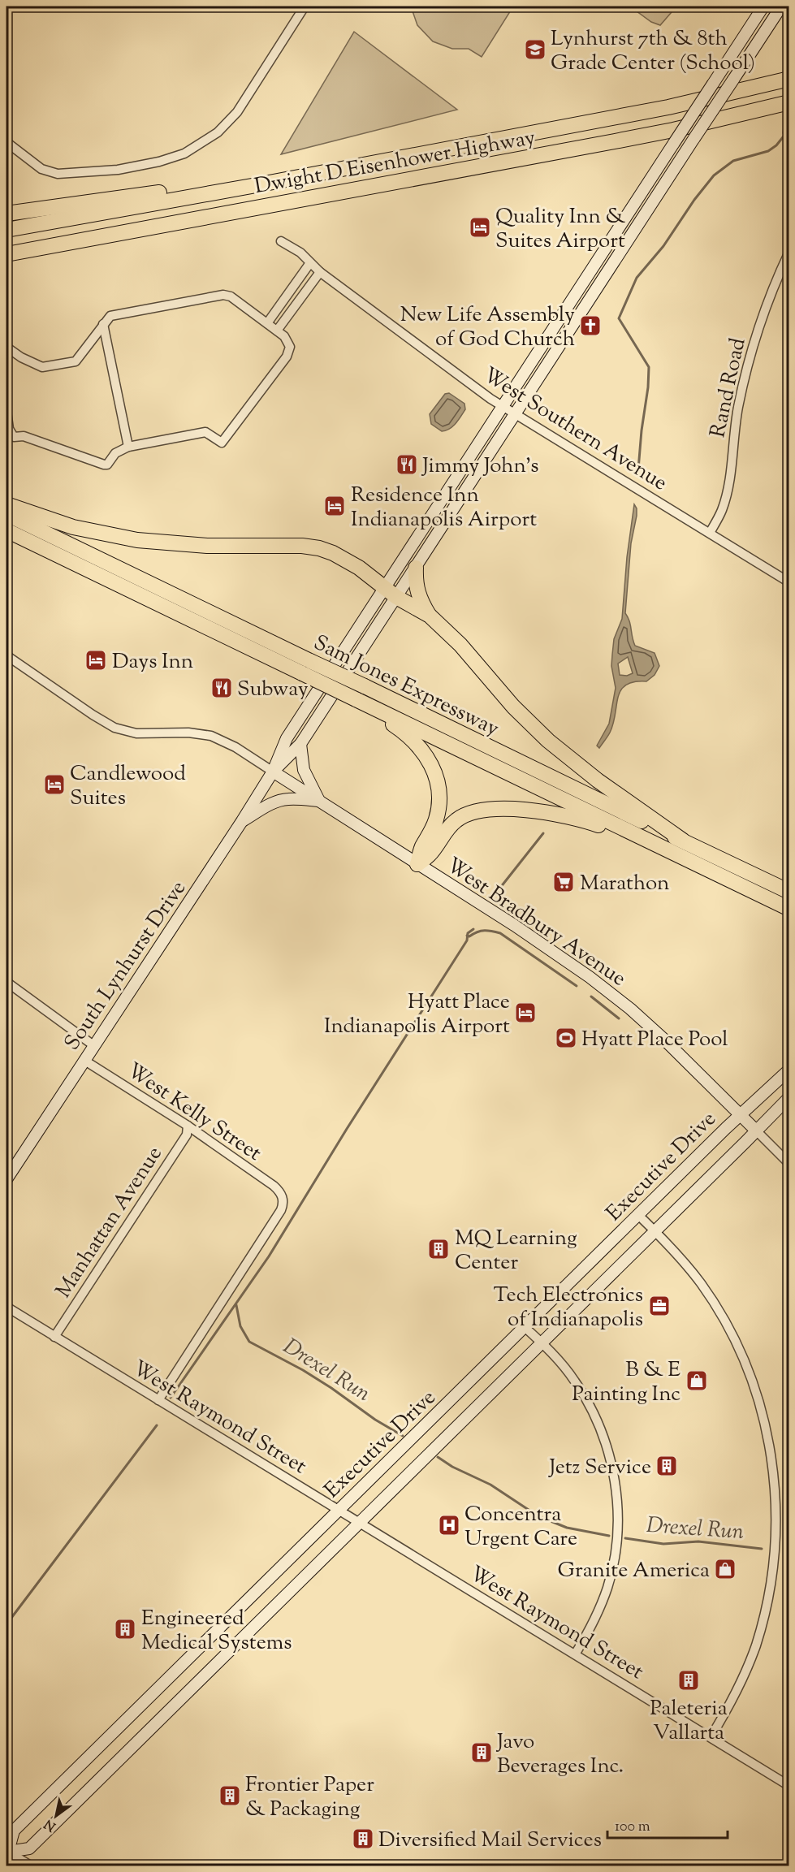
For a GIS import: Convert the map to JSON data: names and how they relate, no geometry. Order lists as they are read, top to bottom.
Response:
{
  "streets": {
    "highway": ["Dwight D Eisenhower Highway", "Sam Jones Expressway"],
    "main road": ["West Bradbury Avenue", "South Lynhurst Drive", "Executive Drive"],
    "street": [
      "Rand Road",
      "West Southern Avenue",
      "West Kelly Street",
      "Manhattan Avenue",
      "West Raymond Street"
    ]
  },
  "crossings": [
    ["Rand Road", "West Southern Avenue"],
    ["West Southern Avenue", "South Lynhurst Drive"],
    ["West Bradbury Avenue", "South Lynhurst Drive"],
    ["West Bradbury Avenue", "Executive Drive"],
    ["South Lynhurst Drive", "West Kelly Street"],
    ["West Kelly Street", "Manhattan Avenue"],
    ["West Kelly Street", "West Raymond Street"],
    ["Executive Drive", "West Raymond Street"],
    ["Manhattan Avenue", "West Raymond Street"]
  ],
  "water": ["Drexel Run"],
  "places": {
    "school or university": ["Lynhurst 7th & 8th Grade Center (School)"],
    "hotel": [
      "Quality Inn & Suites Airport",
      "Residence Inn Indianapolis Airport",
      "Days Inn",
      "Candlewood Suites",
      "Hyatt Place Indianapolis Airport"
    ],
    "church": ["New Life Assembly of God Church"],
    "restaurant": ["Jimmy John's", "Subway"],
    "supermarket": ["Marathon"],
    "sports": ["Hyatt Place Pool"],
    "building": [
      "MQ Learning Center",
      "Jetz Service",
      "Engineered Medical Systems",
      "Paleteria Vallarta",
      "Javo Beverages Inc.",
      "Frontier Paper & Packaging",
      "Diversified Mail Services"
    ],
    "office": ["Tech Electronics of Indianapolis"],
    "shop": ["B & E Painting Inc", "Granite America"],
    "hospital": ["Concentra Urgent Care"]
  },
  "scale_bar": "100 m",
  "north": "bottom left"
}
